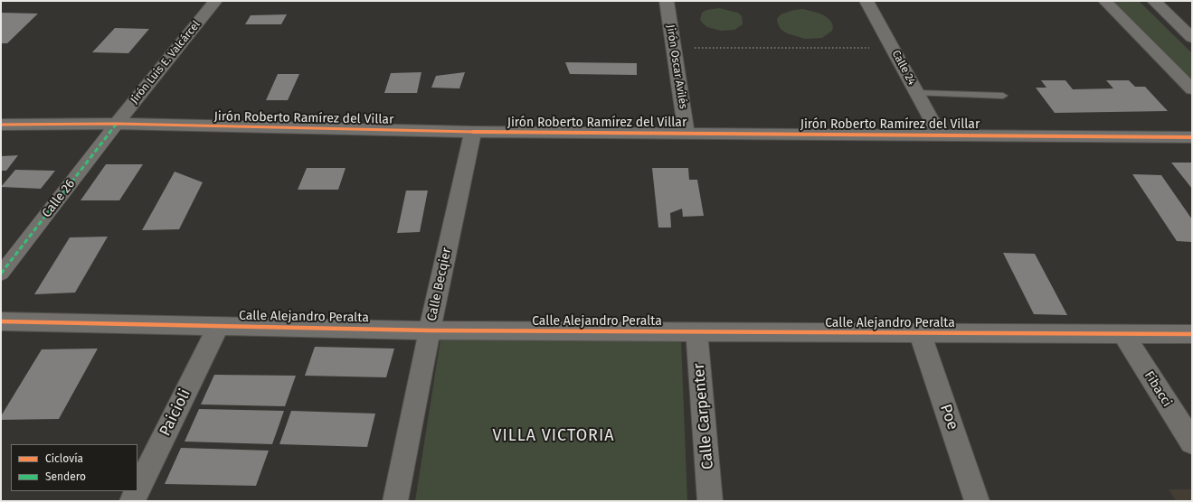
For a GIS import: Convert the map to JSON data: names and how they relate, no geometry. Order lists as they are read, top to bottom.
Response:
{
  "streets": {
    "street": [
      "Jirón Luis E. Valcárcel",
      "Jirón Oscar Avilés",
      "Calle 24",
      "Jirón Roberto Ramírez del Villar",
      "Calle 26",
      "Calle Becqier",
      "Calle Alejandro Peralta",
      "Fibacci",
      "Paicioli",
      "Calle Carpenter",
      "Poe"
    ]
  },
  "crossings": [
    ["Jirón Luis E. Valcárcel", "Jirón Roberto Ramírez del Villar"],
    ["Jirón Luis E. Valcárcel", "Calle 26"],
    ["Jirón Oscar Avilés", "Jirón Roberto Ramírez del Villar"],
    ["Calle 24", "Jirón Roberto Ramírez del Villar"],
    ["Jirón Roberto Ramírez del Villar", "Calle 26"],
    ["Jirón Roberto Ramírez del Villar", "Calle Becqier"],
    ["Calle Becqier", "Calle Alejandro Peralta"],
    ["Calle Alejandro Peralta", "Fibacci"],
    ["Calle Alejandro Peralta", "Paicioli"],
    ["Calle Alejandro Peralta", "Calle Carpenter"],
    ["Calle Alejandro Peralta", "Poe"]
  ],
  "districts": ["VILLA VICTORIA"],
  "legend": ["Ciclovía", "Sendero"]
}
